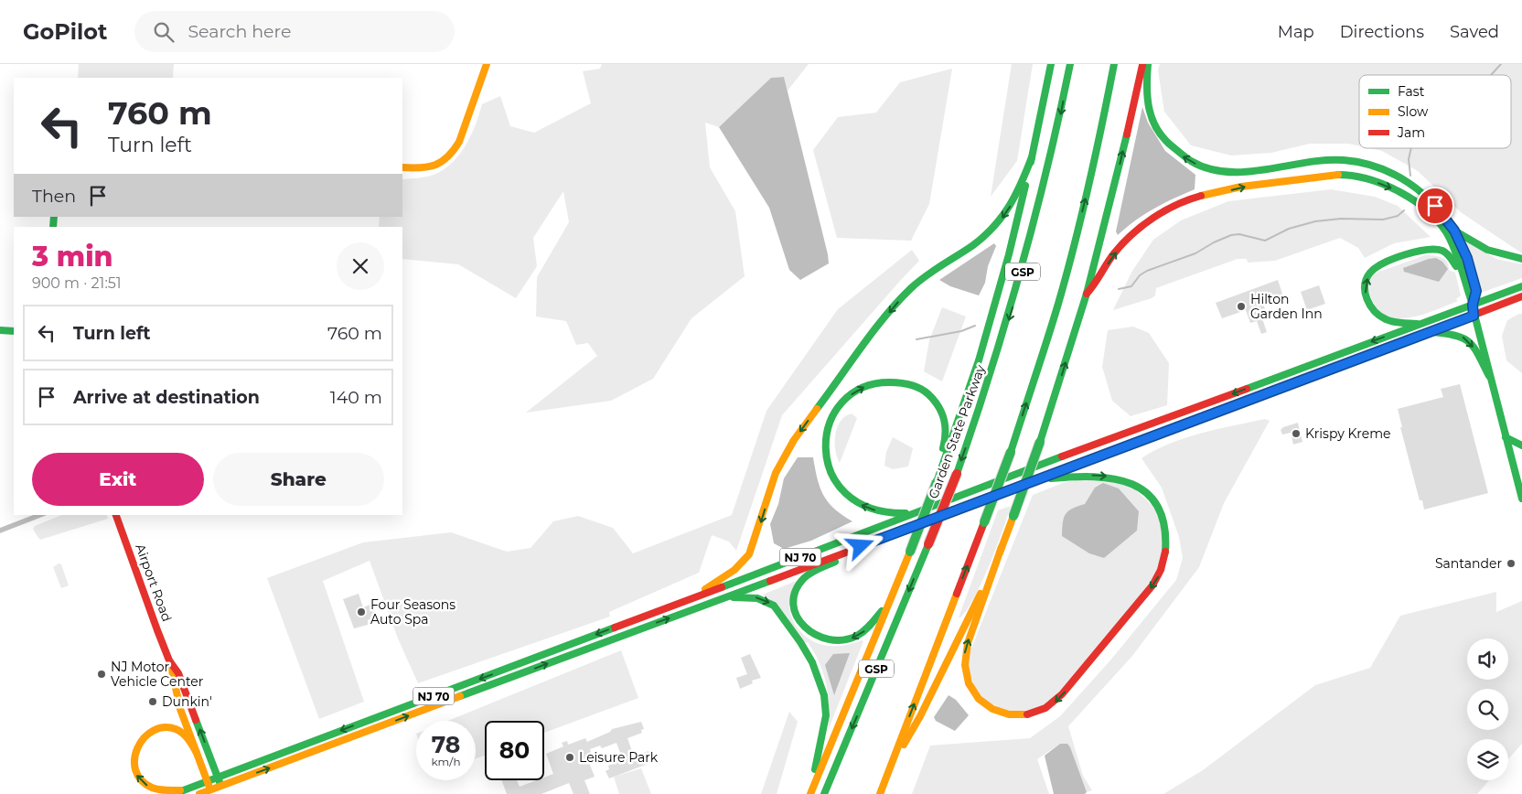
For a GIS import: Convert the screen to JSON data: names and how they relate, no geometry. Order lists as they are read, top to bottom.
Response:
{
  "streets": {
    "main road": [
      "GSP",
      "Garden State Parkway",
      "NJ 70",
      "Airport Road"
    ]
  },
  "crossings": [
    ["NJ 70", "Airport Road"]
  ],
  "places": [
    "Hilton Garden Inn",
    "Krispy Kreme",
    "Santander",
    "Four Seasons Auto Spa",
    "NJ Motor Vehicle Center",
    "Dunkin'",
    "Leisure Park"
  ],
  "legend": ["Fast", "Slow", "Jam"],
  "page": {
    "header": "GoPilot",
    "search": "Search here",
    "nav": ["Map", "Directions", "Saved"],
    "turn": ["760 m", "Turn left"],
    "then": "Then",
    "heading": ["3 min", "900 m · 21:51"],
    "list": [
      {
        "name": "Turn left",
        "value": "760 m"
      },
      {
        "name": "Arrive at destination",
        "value": "140 m"
      }
    ],
    "buttons": ["Exit", "Share"],
    "speed": "78 km/h",
    "limit": "80"
  }
}
